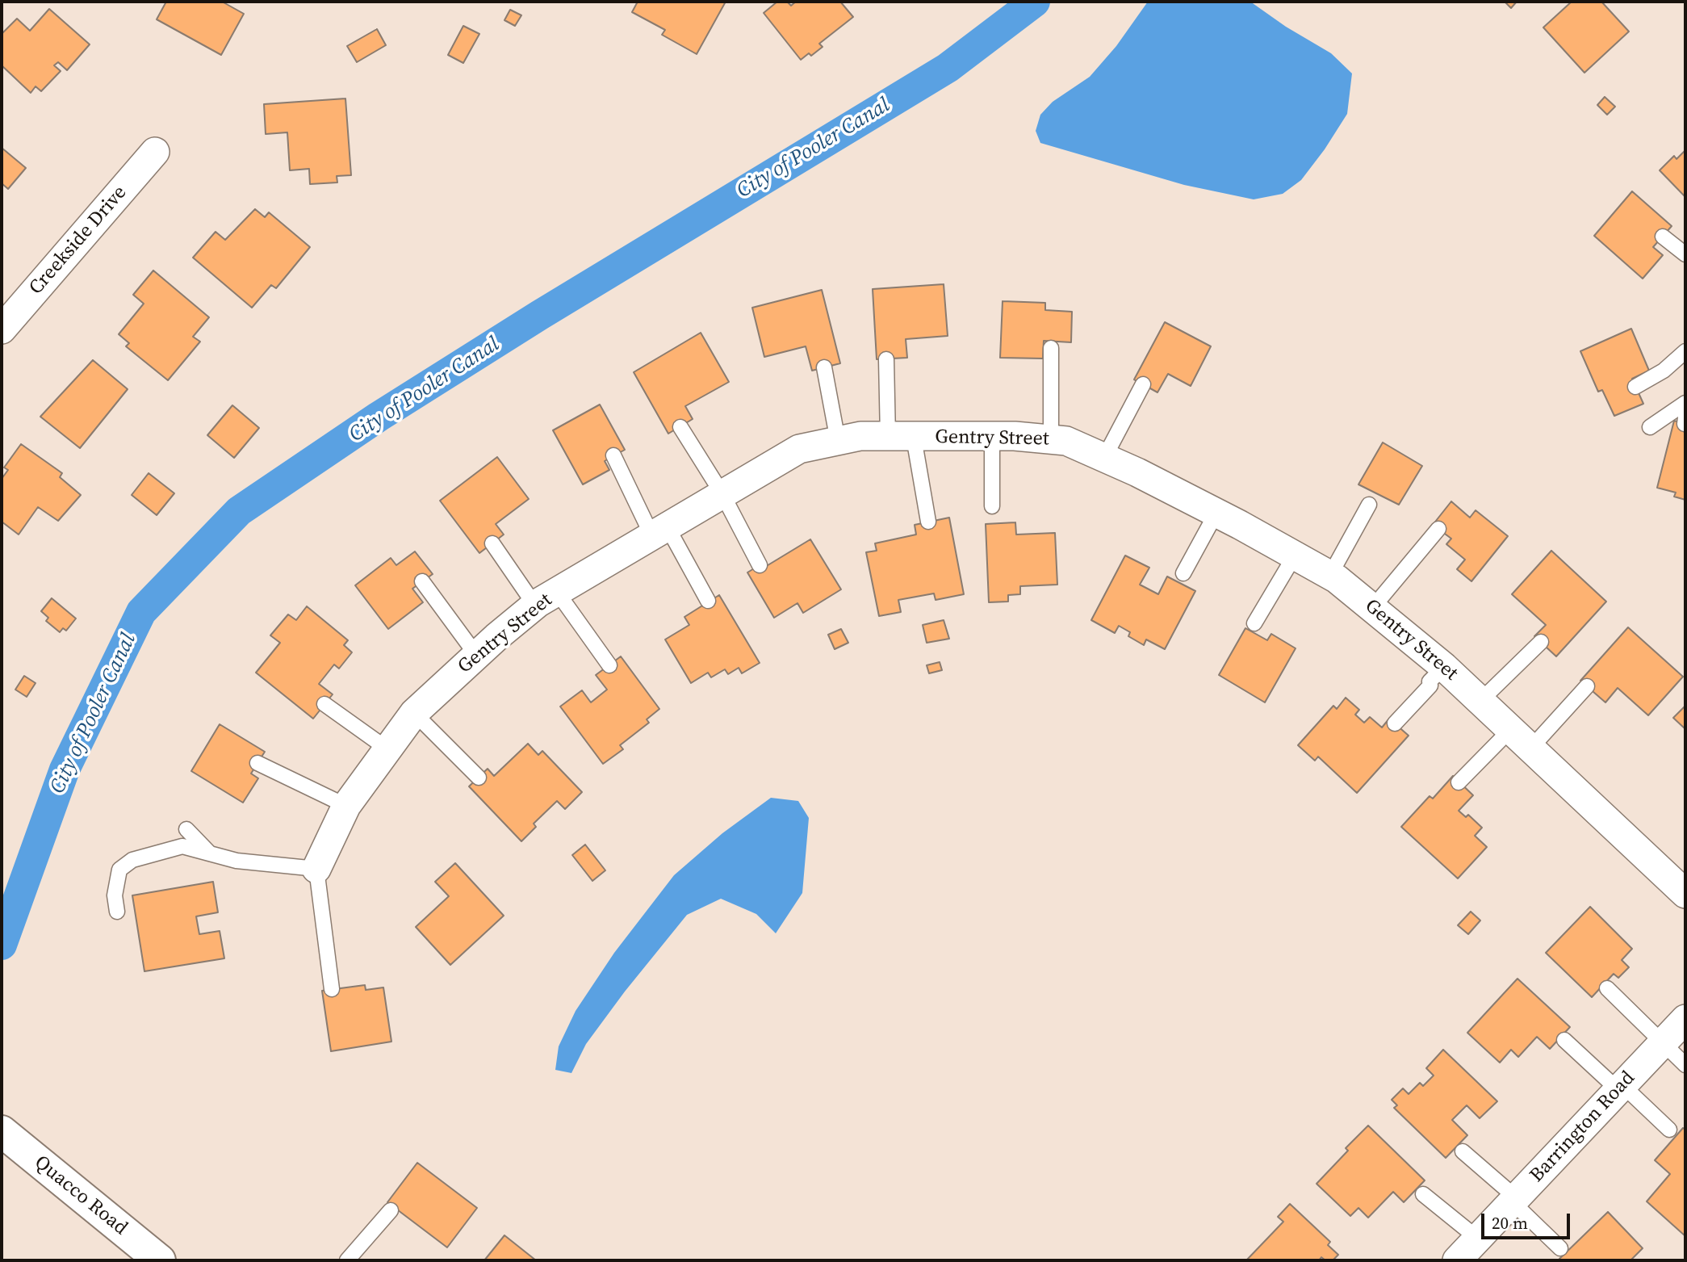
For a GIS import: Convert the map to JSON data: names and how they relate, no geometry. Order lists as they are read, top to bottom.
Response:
{
  "streets": {
    "street": [
      "Creekside Drive",
      "Gentry Street",
      "Barrington Road",
      "Quacco Road"
    ]
  },
  "water": ["City of Pooler Canal"],
  "scale_bar": "20 m"
}
